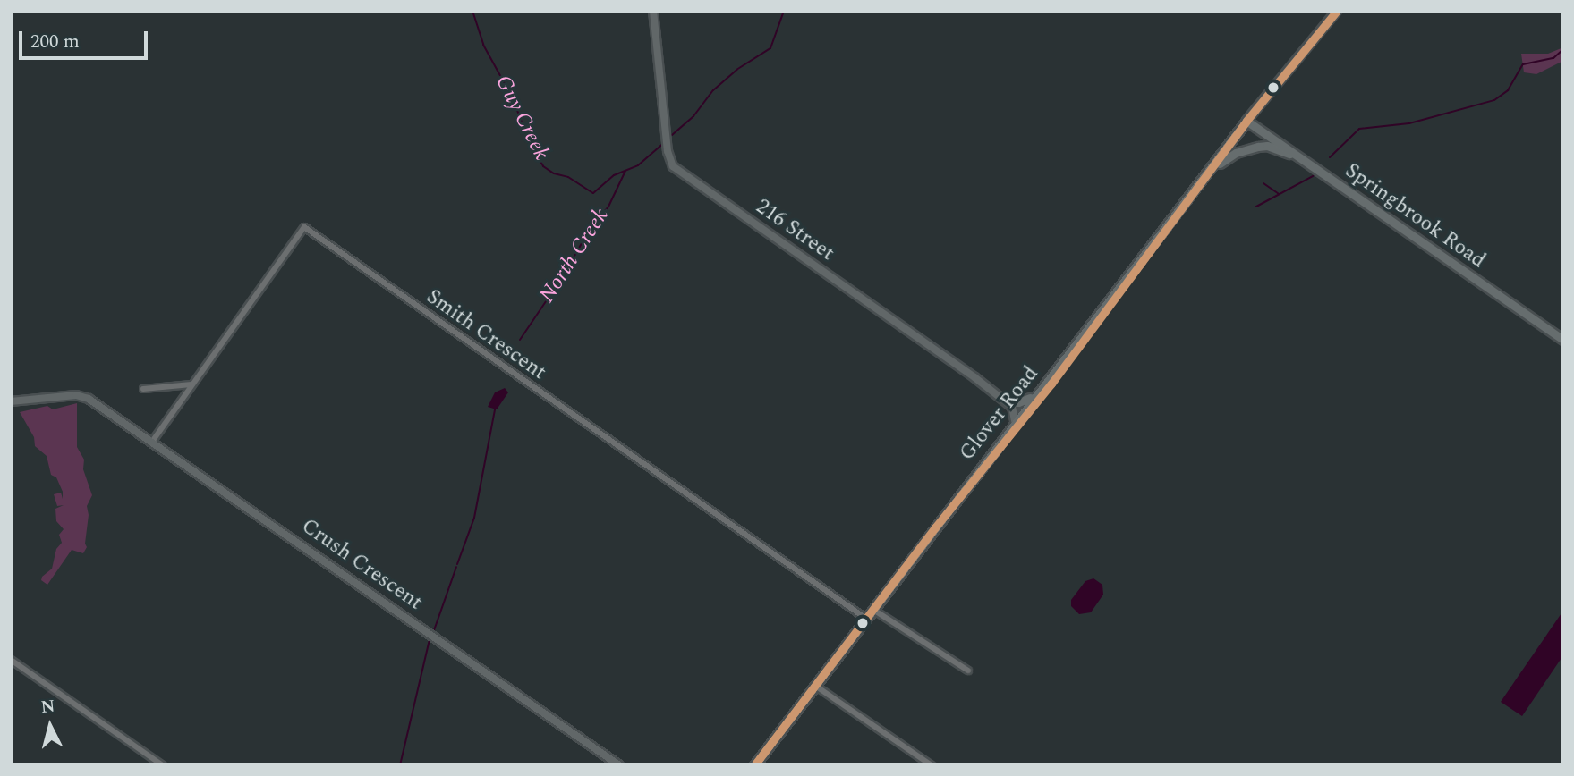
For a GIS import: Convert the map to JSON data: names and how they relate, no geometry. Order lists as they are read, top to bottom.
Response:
{
  "streets": {
    "highway": ["Springbrook Road", "Glover Road"],
    "main road": ["216 Street", "Crush Crescent"],
    "street": ["Smith Crescent"]
  },
  "crossings": [
    ["Springbrook Road", "Glover Road"],
    ["216 Street", "Glover Road"],
    ["Smith Crescent", "Glover Road"],
    ["Smith Crescent", "Crush Crescent"]
  ],
  "water": ["Guy Creek", "North Creek"],
  "scale_bar": "200 m",
  "north": "top"
}
